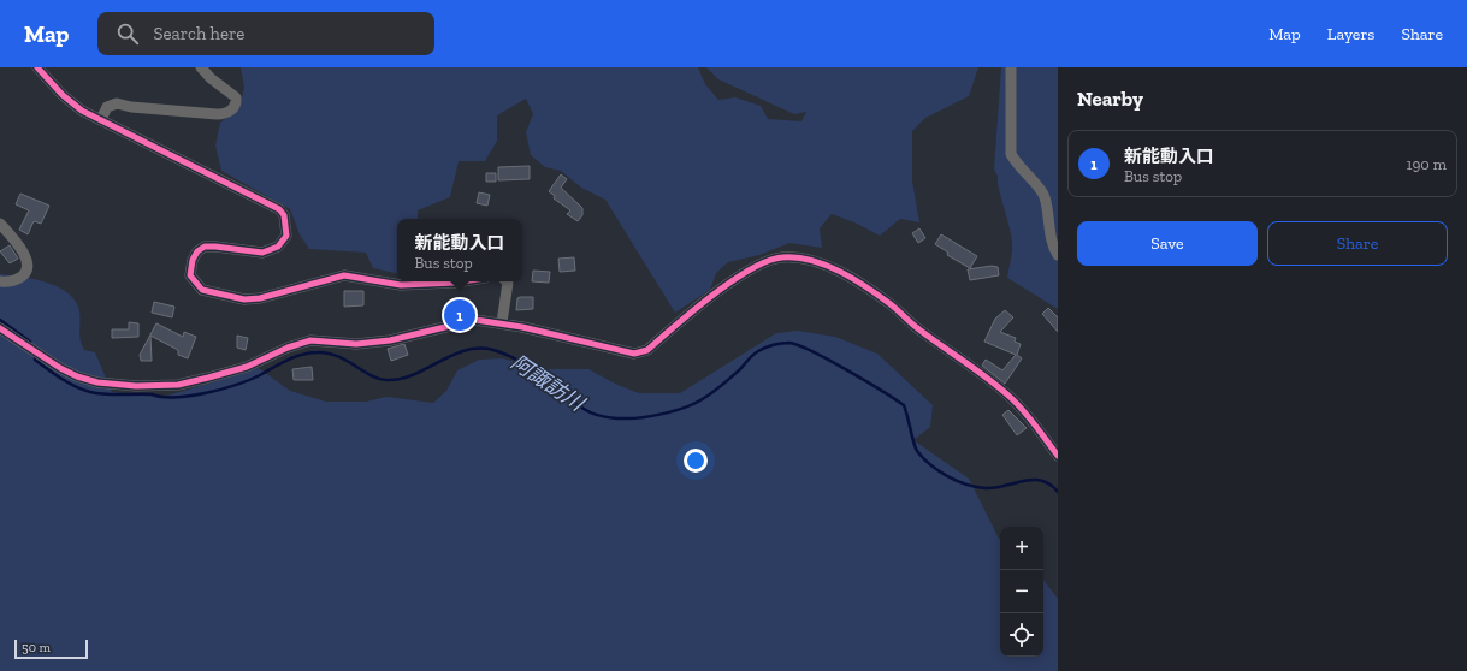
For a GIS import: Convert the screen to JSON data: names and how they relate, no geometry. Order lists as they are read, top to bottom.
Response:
{
  "water": ["阿諏訪川"],
  "scale_bar": "50 m",
  "page": {
    "header": "Map",
    "search": "Search here",
    "nav": ["Map", "Layers", "Share"],
    "heading": "Nearby",
    "list": [
      {
        "mark": "1",
        "name": "新能動入口",
        "note": "Bus stop",
        "value": "190 m"
      }
    ],
    "buttons": ["Save", "Share"],
    "popup": ["新能動入口", "Bus stop"],
    "pins": "1",
    "map_buttons": ["+", "−"],
    "scale": "50 m"
  }
}
